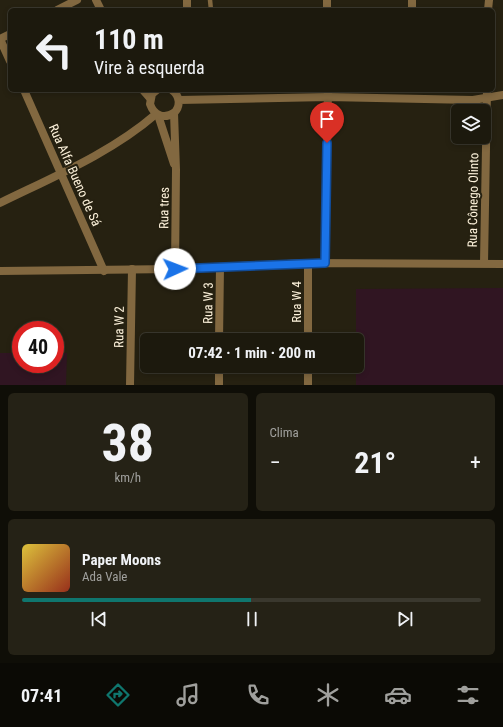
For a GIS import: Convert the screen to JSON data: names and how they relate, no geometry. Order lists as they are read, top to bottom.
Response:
{
  "streets": {
    "street": [
      "Rua Alfa Bueno de Sá",
      "Rua Cônego Olinto",
      "Rua tres",
      "Rua W 4",
      "Rua W 3",
      "Rua W 2"
    ]
  },
  "page": {
    "turn": ["110 m", "Vire à esquerda"],
    "limit": "40",
    "trip": "07:42 · 1 min · 200 m",
    "tile": [
      ["38", "km/h"],
      "Clima"
    ],
    "heat": ["−", "21°", "+"],
    "song": ["Paper Moons", "Ada Vale"],
    "tabs": "07:41"
  }
}
